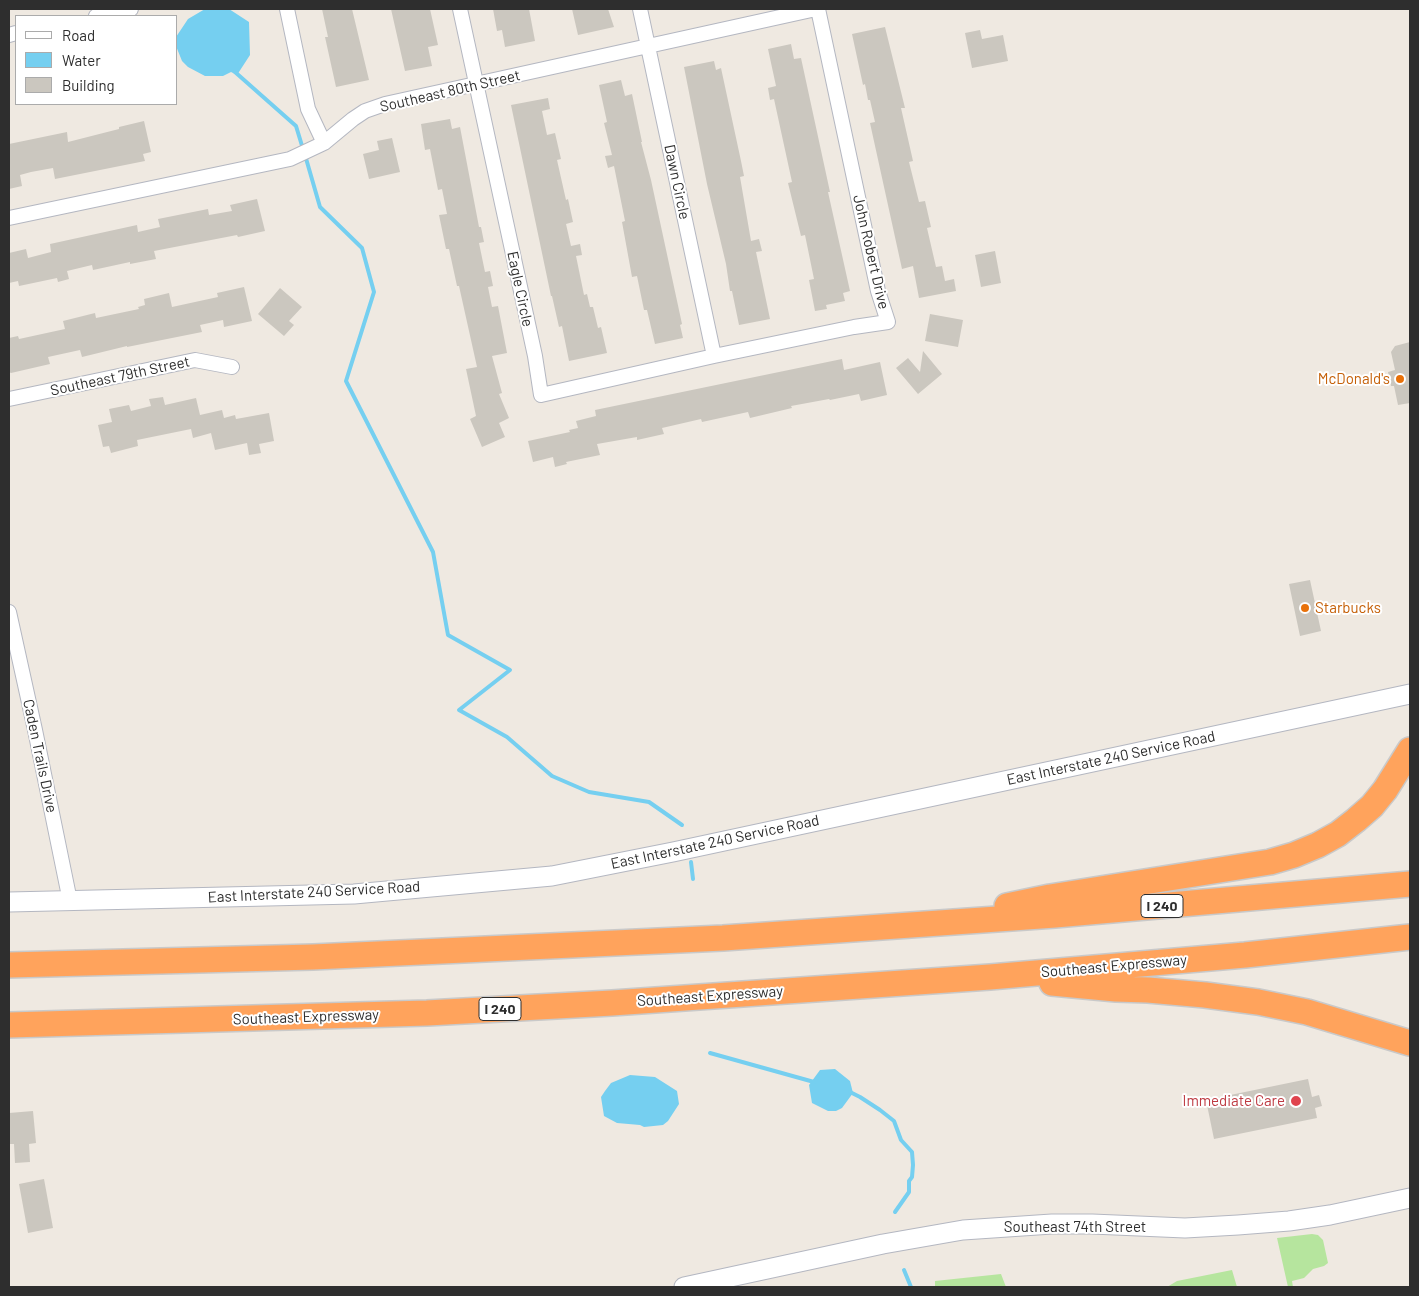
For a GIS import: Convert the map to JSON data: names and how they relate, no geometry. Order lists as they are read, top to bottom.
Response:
{
  "streets": {
    "highway": ["I 240", "Southeast Expressway"],
    "street": [
      "Southeast 80th Street",
      "Dawn Circle",
      "John Robert Drive",
      "Eagle Circle",
      "Southeast 79th Street",
      "Caden Trails Drive",
      "East Interstate 240 Service Road",
      "Southeast 74th Street"
    ]
  },
  "crossings": [
    ["Southeast 80th Street", "Dawn Circle"],
    ["Southeast 80th Street", "John Robert Drive"],
    ["Southeast 80th Street", "Eagle Circle"],
    ["Dawn Circle", "John Robert Drive"],
    ["Dawn Circle", "Eagle Circle"],
    ["John Robert Drive", "Eagle Circle"],
    ["Caden Trails Drive", "East Interstate 240 Service Road"]
  ],
  "places": ["McDonald's", "Starbucks", "Immediate Care"],
  "legend": ["Road", "Water", "Building"]
}
